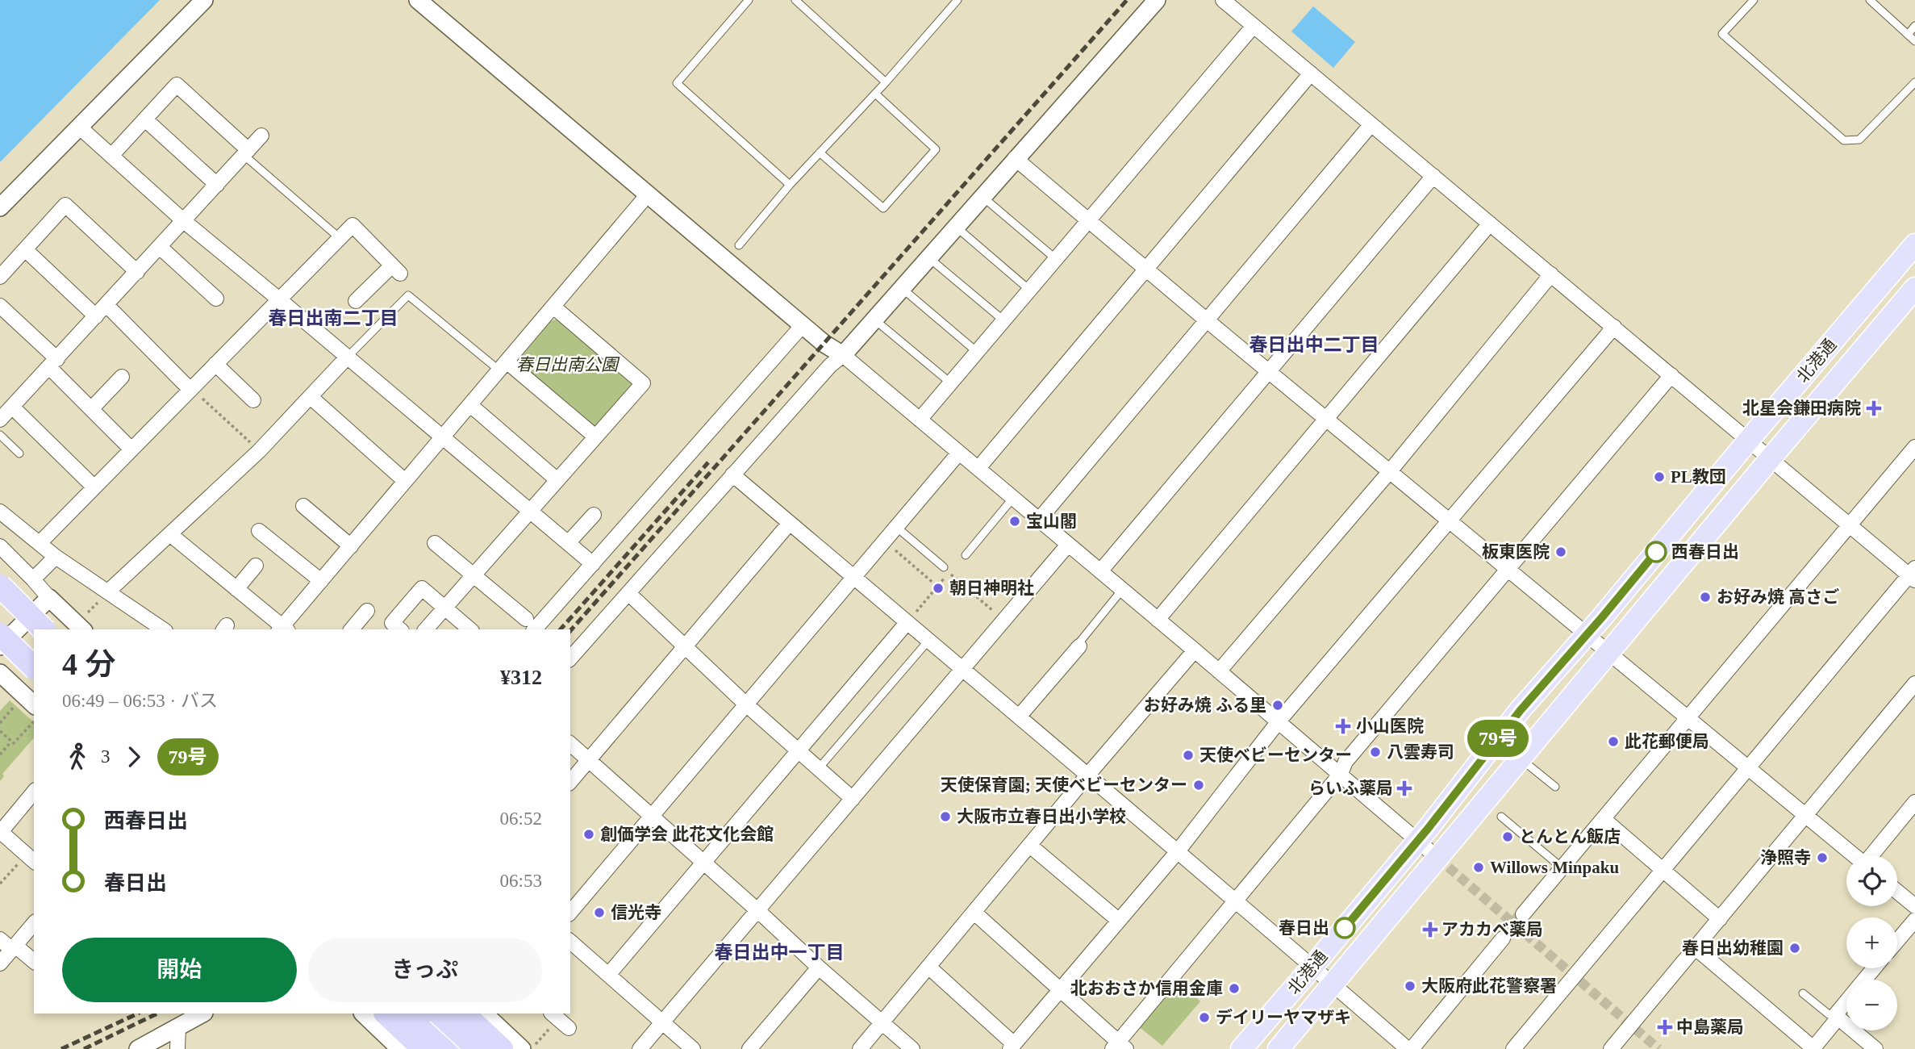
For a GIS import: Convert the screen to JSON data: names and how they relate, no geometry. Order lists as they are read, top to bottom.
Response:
{
  "streets": {
    "main road": ["北港通"]
  },
  "districts": ["春日出南二丁目", "春日出中二丁目", "春日出中一丁目"],
  "parks": ["春日出南公園"],
  "places": {
    "health": [
      "北星会鎌田病院",
      "小山医院",
      "らいふ薬局",
      "アカカベ薬局",
      "中島薬局"
    ],
    "other": [
      "PL教団",
      "宝山閣",
      "板東医院",
      "西春日出",
      "朝日神明社",
      "お好み焼 高さご",
      "お好み焼 ふる里",
      "此花郵便局",
      "八雲寿司",
      "天使ベビーセンター",
      "天使保育園; 天使ベビーセンター",
      "大阪市立春日出小学校",
      "創価学会 此花文化会館",
      "とんとん飯店",
      "浄照寺",
      "Willows Minpaku",
      "信光寺",
      "春日出",
      "春日出幼稚園",
      "大阪府此花警察署",
      "北おおさか信用金庫",
      "デイリーヤマザキ"
    ]
  },
  "lines": ["bus line 79号"],
  "page": {
    "on_map": "79号",
    "heading": ["4 分", "06:49 – 06:53 · バス", "¥312"],
    "legs": ["3", "79号"],
    "list": [
      {
        "name": "西春日出",
        "value": "06:52"
      },
      {
        "name": "春日出",
        "value": "06:53"
      }
    ],
    "map_buttons": ["+", "−"],
    "buttons": ["開始", "きっぷ"]
  }
}
